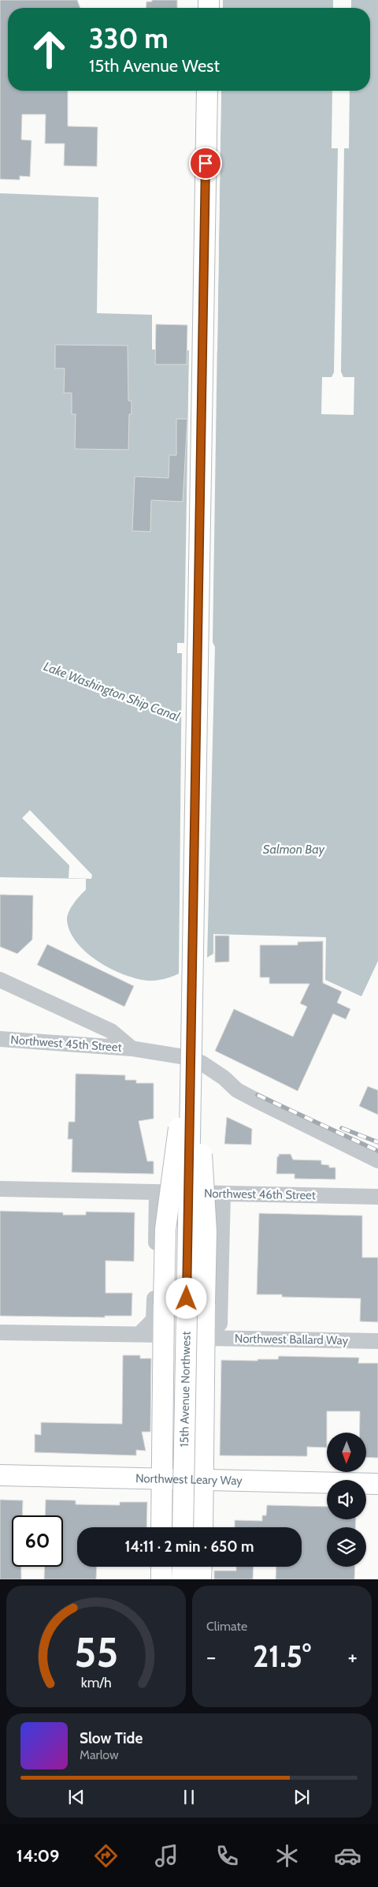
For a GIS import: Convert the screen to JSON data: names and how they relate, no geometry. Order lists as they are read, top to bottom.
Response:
{
  "streets": {
    "main road": ["15th Avenue Northwest", "Northwest Leary Way"],
    "street": ["Northwest 45th Street", "Northwest 46th Street", "Northwest Ballard Way"]
  },
  "crossings": [
    ["Northwest Ballard Way", "15th Avenue Northwest"],
    ["15th Avenue Northwest", "Northwest Leary Way"]
  ],
  "water": ["Lake Washington Ship Canal", "Salmon Bay"],
  "north": "bottom",
  "page": {
    "turn": ["330 m", "15th Avenue West"],
    "limit": "60",
    "trip": "14:11 · 2 min · 650 m",
    "tile": "Climate",
    "heat": ["−", "21.5°", "+"],
    "song": ["Slow Tide", "Marlow"],
    "tabs": "14:09",
    "gauge": ["55", "km/h"]
  }
}
